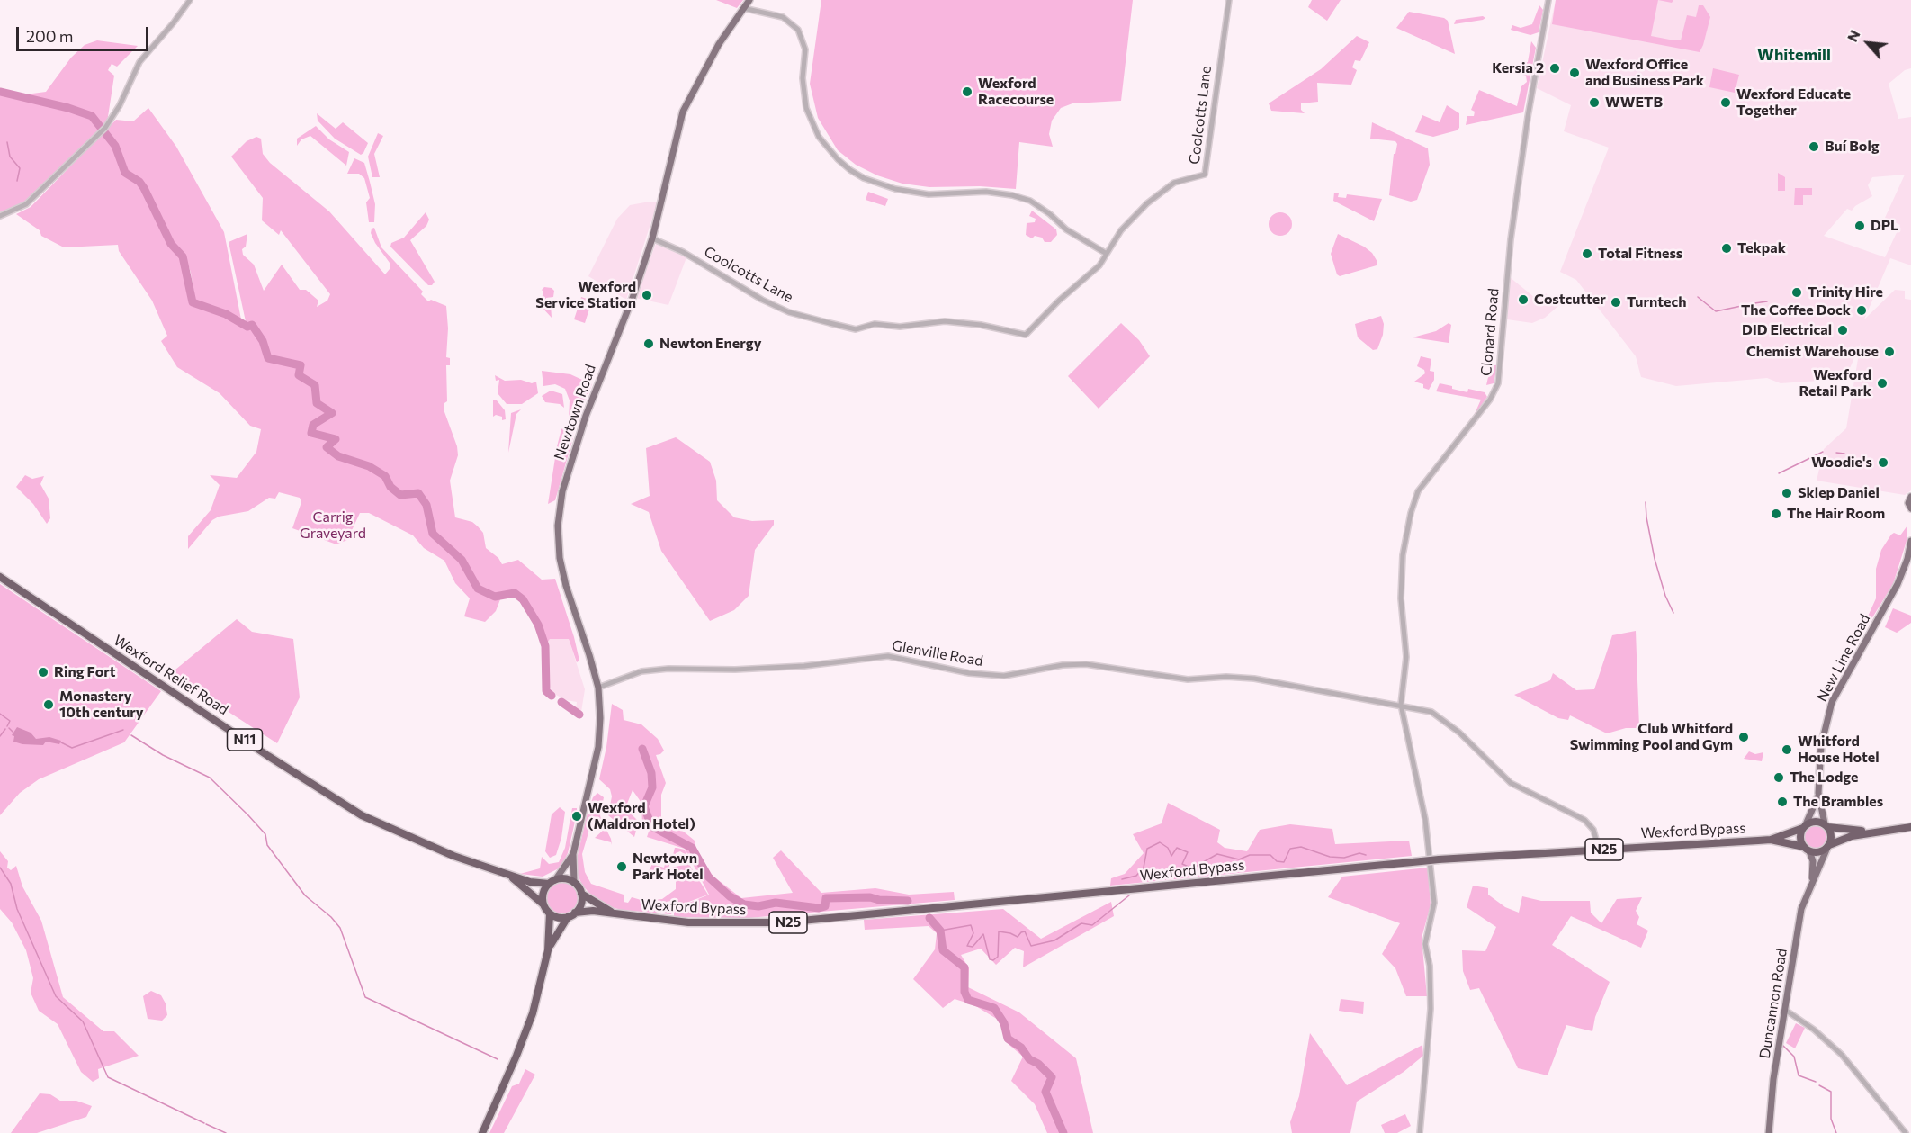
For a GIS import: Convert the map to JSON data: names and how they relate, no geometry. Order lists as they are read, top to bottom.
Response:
{
  "streets": {
    "highway": [
      "Wexford Relief Road",
      "N11",
      "Wexford Bypass",
      "N25"
    ],
    "main road": ["Newtown Road", "New Line Road", "Duncannon Road"],
    "street": ["Coolcotts Lane", "Clonard Road", "Glenville Road"]
  },
  "crossings": [
    ["Coolcotts Lane", "Newtown Road"],
    ["Clonard Road", "Glenville Road"],
    ["Newtown Road", "Glenville Road"],
    ["Newtown Road", "Wexford Relief Road"],
    ["Newtown Road", "Wexford Bypass"],
    ["Newtown Road", "N25"],
    ["Glenville Road", "Wexford Bypass"],
    ["New Line Road", "Wexford Bypass"],
    ["New Line Road", "N25"],
    ["New Line Road", "Duncannon Road"],
    ["Wexford Relief Road", "Wexford Bypass"],
    ["Wexford Relief Road", "N25"],
    ["Wexford Bypass", "N25"],
    ["Wexford Bypass", "Duncannon Road"],
    ["N25", "Duncannon Road"]
  ],
  "districts": ["Whitemill"],
  "parks": ["Carrig Graveyard"],
  "places": [
    "Kersia 2",
    "Wexford Office and Business Park",
    "Wexford Racecourse",
    "WWETB",
    "Wexford Educate Together",
    "Buí Bolg",
    "DPL",
    "Tekpak",
    "Total Fitness",
    "Trinity Hire",
    "Wexford Service Station",
    "Costcutter",
    "Turntech",
    "The Coffee Dock",
    "DID Electrical",
    "Newton Energy",
    "Chemist Warehouse",
    "Wexford Retail Park",
    "Woodie's",
    "Sklep Daniel",
    "The Hair Room",
    "Ring Fort",
    "Monastery 10th century",
    "Club Whitford Swimming Pool and Gym",
    "Whitford House Hotel",
    "The Lodge",
    "The Brambles",
    "Wexford (Maldron Hotel)",
    "Newtown Park Hotel"
  ],
  "scale_bar": "200 m",
  "north": "top left"
}
